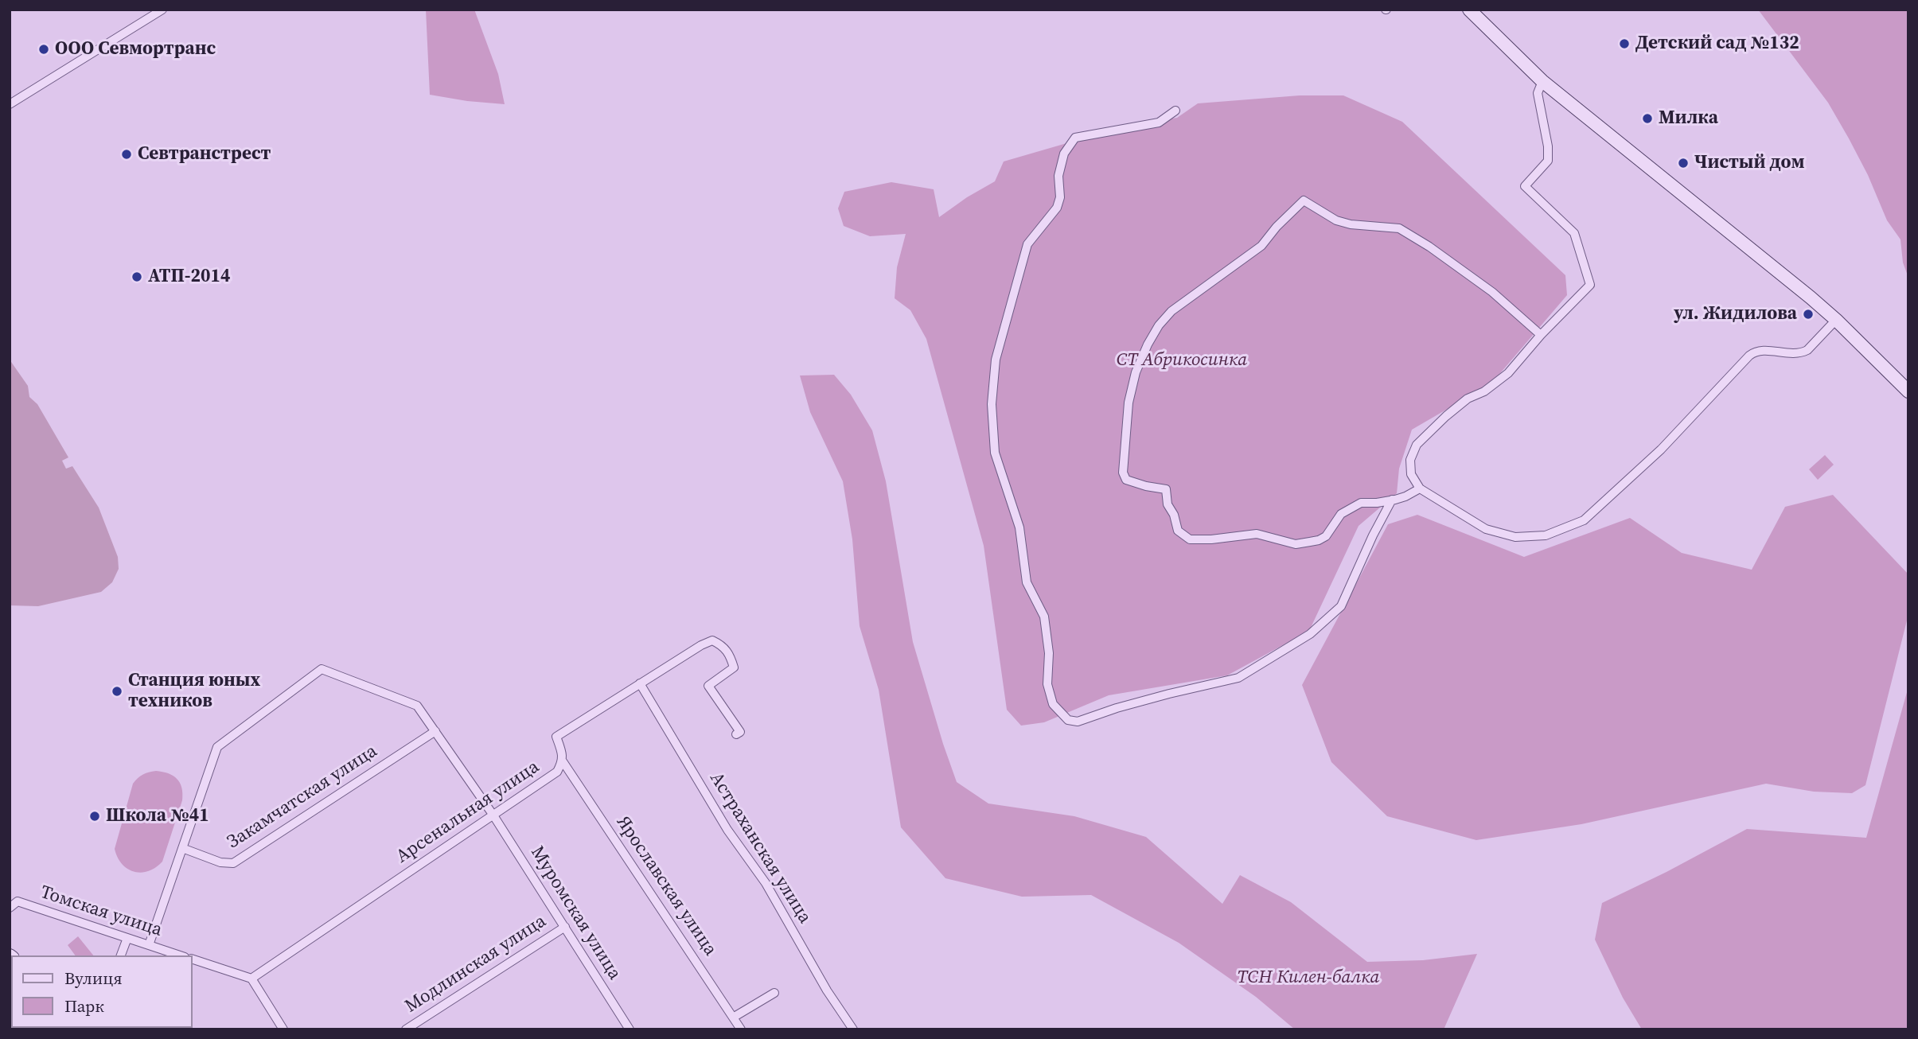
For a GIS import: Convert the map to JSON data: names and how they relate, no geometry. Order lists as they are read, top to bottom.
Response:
{
  "streets": {
    "street": [
      "Закамчатская улица",
      "Арсенальная улица",
      "Астраханская улица",
      "Ярославская улица",
      "Томская улица",
      "Муромская улица",
      "Модлинская улица"
    ]
  },
  "crossings": [
    ["Закамчатская улица", "Муромская улица"],
    ["Арсенальная улица", "Астраханская улица"],
    ["Арсенальная улица", "Ярославская улица"],
    ["Арсенальная улица", "Муромская улица"],
    ["Муромская улица", "Модлинская улица"]
  ],
  "parks": ["СТ Абрикосинка", "ТСН Килен-балка"],
  "places": [
    "Детский сад №132",
    "ООО Севмортранс",
    "Милка",
    "Севтранстрест",
    "Чистый дом",
    "АТП-2014",
    "ул. Жидилова",
    "Станция юных техников",
    "Школа №41"
  ],
  "legend": ["Вулиця", "Парк"]
}
